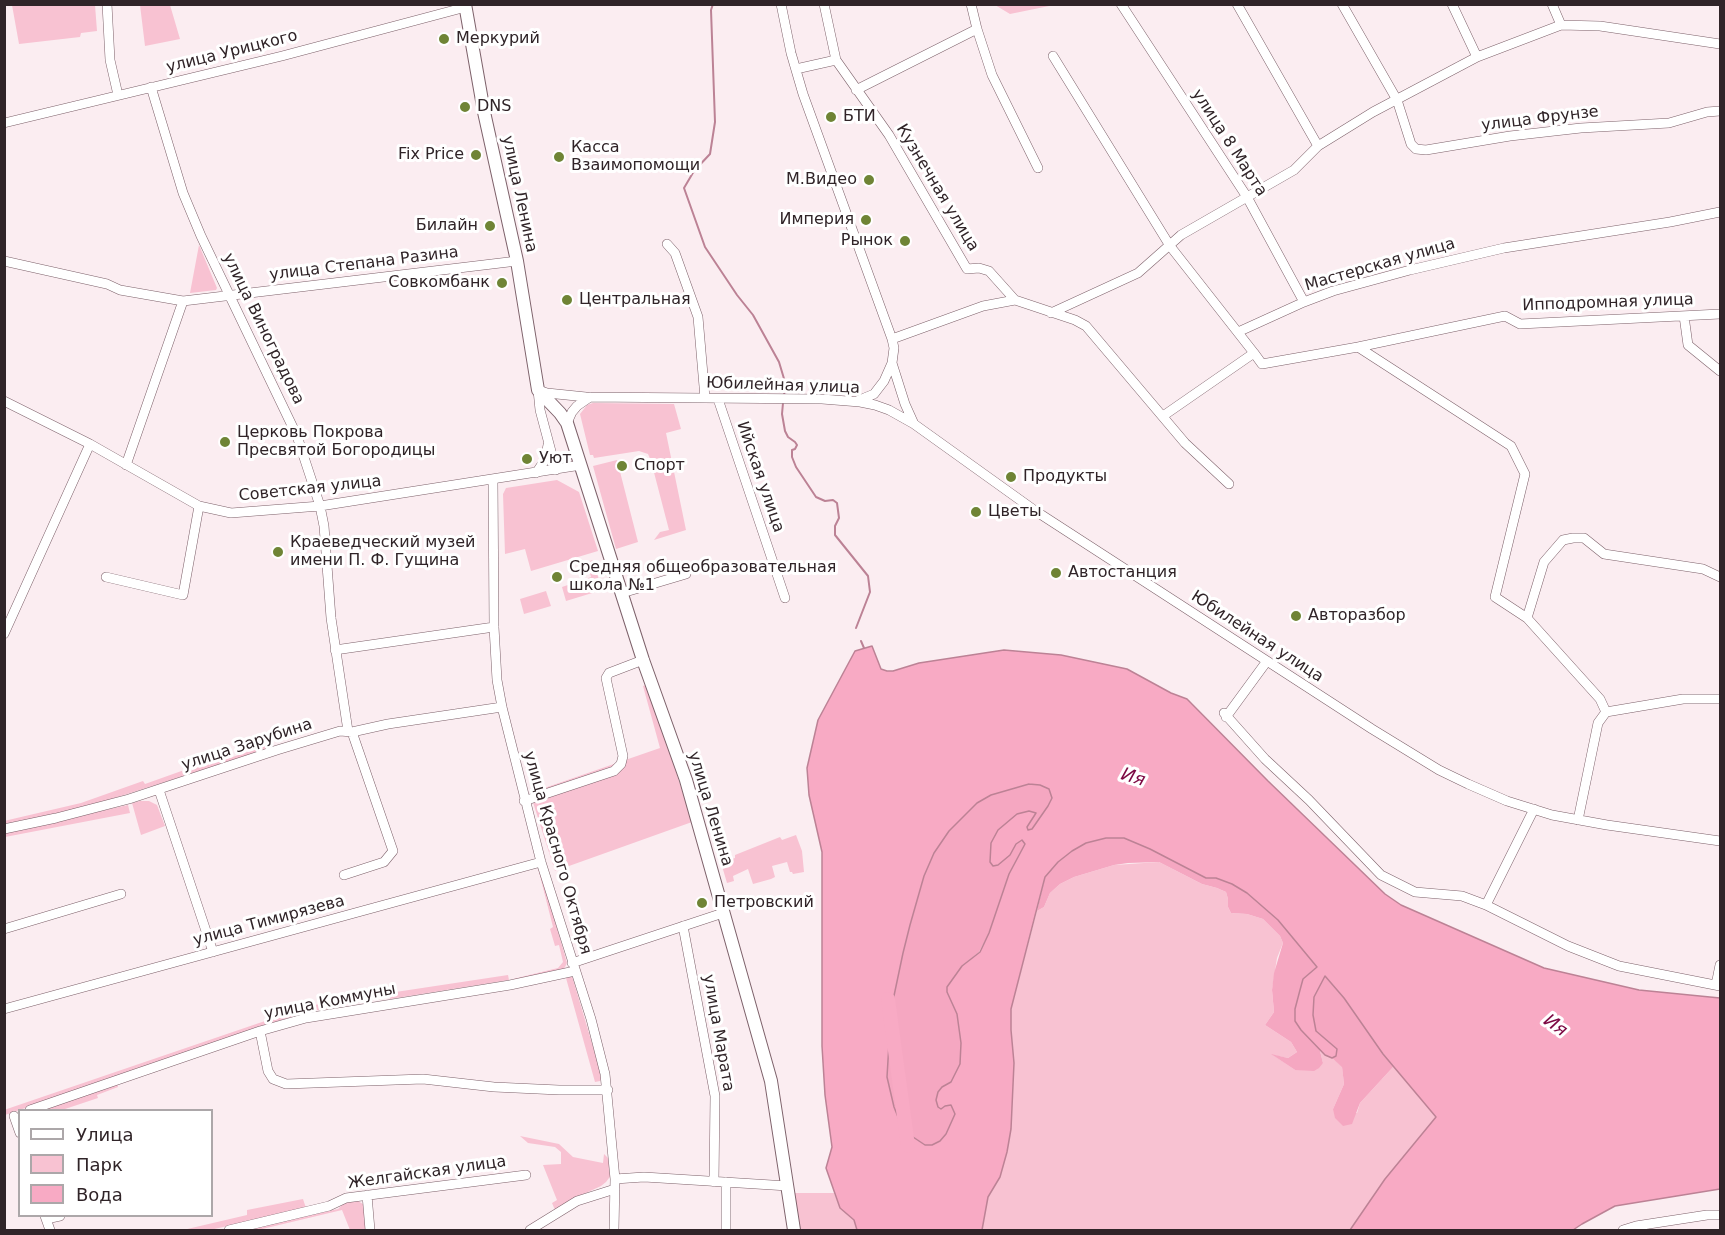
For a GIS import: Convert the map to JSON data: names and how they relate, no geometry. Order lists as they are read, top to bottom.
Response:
{
  "streets": {
    "main road": ["улица Ленина"],
    "street": [
      "улица Урицкого",
      "улица Фрунзе",
      "улица 8 Марта",
      "Кузнечная улица",
      "улица Степана Разина",
      "Мастерская улица",
      "Ипподромная улица",
      "улица Виноградова",
      "Юбилейная улица",
      "Ийская улица",
      "Советская улица",
      "улица Зарубина",
      "улица Красного Октября",
      "улица Тимирязева",
      "улица Коммуны",
      "улица Марата",
      "Желгайская улица"
    ]
  },
  "crossings": [
    ["улица Урицкого", "улица Ленина"],
    ["улица Урицкого", "улица Виноградова"],
    ["улица 8 Марта", "Мастерская улица"],
    ["улица Ленина", "улица Степана Разина"],
    ["улица Ленина", "Юбилейная улица"],
    ["улица Ленина", "Советская улица"],
    ["улица Ленина", "улица Коммуны"],
    ["улица Степана Разина", "улица Виноградова"],
    ["улица Виноградова", "Советская улица"],
    ["улица Виноградова", "улица Зарубина"],
    ["Юбилейная улица", "Ийская улица"],
    ["Советская улица", "улица Красного Октября"],
    ["улица Зарубина", "улица Красного Октября"],
    ["улица Красного Октября", "улица Тимирязева"],
    ["улица Красного Октября", "улица Коммуны"],
    ["улица Коммуны", "улица Марата"]
  ],
  "water": ["Ия"],
  "places": [
    "Меркурий",
    "DNS",
    "БТИ",
    "Fix Price",
    "Касса Взаимопомощи",
    "М.Видео",
    "Империя",
    "Билайн",
    "Рынок",
    "Совкомбанк",
    "Центральная",
    "Церковь Покрова Пресвятой Богородицы",
    "Уют",
    "Спорт",
    "Продукты",
    "Цветы",
    "Краеведческий музей имени П. Ф. Гущина",
    "Автостанция",
    "Средняя общеобразовательная школа №1",
    "Авторазбор",
    "Петровский"
  ],
  "legend": ["Улица", "Парк", "Вода"]
}
